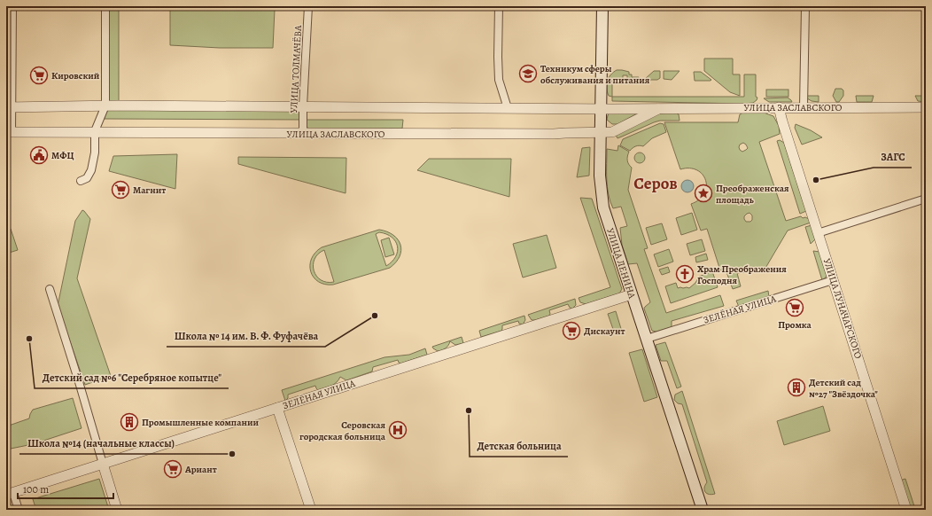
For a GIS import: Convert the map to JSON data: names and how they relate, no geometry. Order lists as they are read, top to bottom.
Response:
{
  "streets": {
    "main road": ["УЛИЦА ЛЕНИНА"],
    "street": [
      "УЛИЦА ТОЛМАЧЁВА",
      "УЛИЦА ЗАСЛАВСКОГО",
      "УЛИЦА ЛУНАЧАРСКОГО",
      "ЗЕЛЁНАЯ УЛИЦА"
    ]
  },
  "crossings": [
    ["УЛИЦА ТОЛМАЧЁВА", "УЛИЦА ЗАСЛАВСКОГО"],
    ["УЛИЦА ЗАСЛАВСКОГО", "УЛИЦА ЛЕНИНА"],
    ["УЛИЦА ЗАСЛАВСКОГО", "УЛИЦА ЛУНАЧАРСКОГО"],
    ["УЛИЦА ЛЕНИНА", "ЗЕЛЁНАЯ УЛИЦА"],
    ["УЛИЦА ЛУНАЧАРСКОГО", "ЗЕЛЁНАЯ УЛИЦА"]
  ],
  "districts": ["Серов"],
  "places": {
    "school or university": ["Техникум сферы обслуживания и питания"],
    "supermarket": [
      "Кировский",
      "Магнит",
      "Промка",
      "Дискаунт",
      "Ариант"
    ],
    "public building": ["МФЦ"],
    "other": [
      "ЗАГС",
      "Школа № 14 им. В. Ф. Фуфачёва",
      "Детский сад №6 \"Серебряное копытце\"",
      "Детская больница",
      "Школа №14 (начальные классы)"
    ],
    "place": ["Преображенская площадь"],
    "church": ["Храм Преображения Господня"],
    "building": ["Детский сад №27 \"Звёздочка\"", "Промышленные компании"],
    "hospital": ["Серовская городская больница"]
  },
  "scale_bar": "100 m"
}
